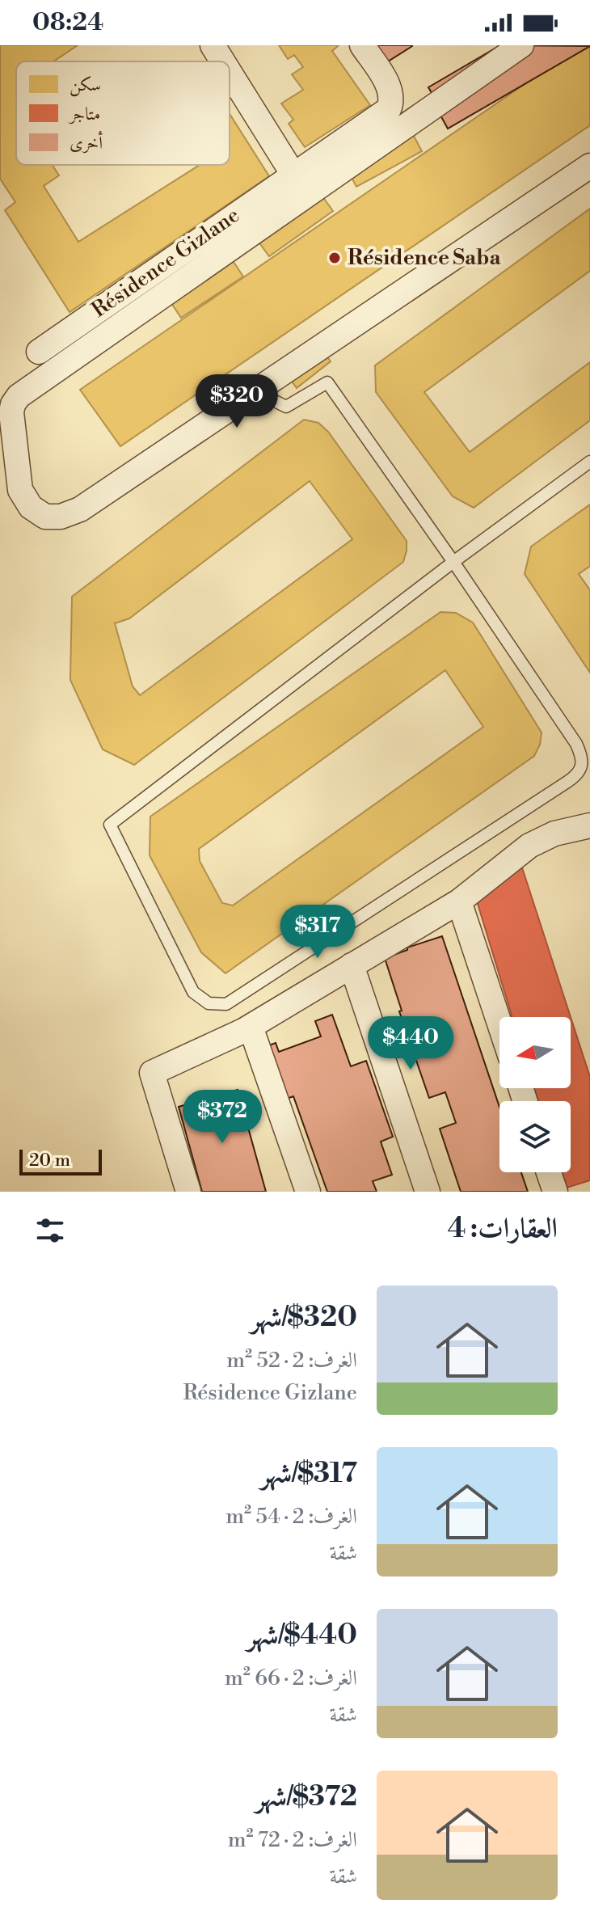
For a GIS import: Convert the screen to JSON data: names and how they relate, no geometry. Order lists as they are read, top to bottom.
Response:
{
  "streets": {
    "street": ["Résidence Gizlane"]
  },
  "places": ["Résidence Saba"],
  "legend": ["سكن", "متاجر", "أخرى"],
  "scale_bar": "20 m",
  "north": "left",
  "page": {
    "status": "08:24",
    "price": [
      "$320",
      "$317",
      "$440",
      "$372"
    ],
    "scale": "20 m",
    "heading": "العقارات: 4",
    "list": [
      {
        "name": "$320/شهر",
        "note": "الغرف: 2 · 52 m² · Résidence Gizlane"
      },
      {
        "name": "$317/شهر",
        "note": "الغرف: 2 · 54 m² · شقة"
      },
      {
        "name": "$440/شهر",
        "note": "الغرف: 2 · 66 m² · شقة"
      },
      {
        "name": "$372/شهر",
        "note": "الغرف: 2 · 72 m² · شقة"
      }
    ]
  }
}
